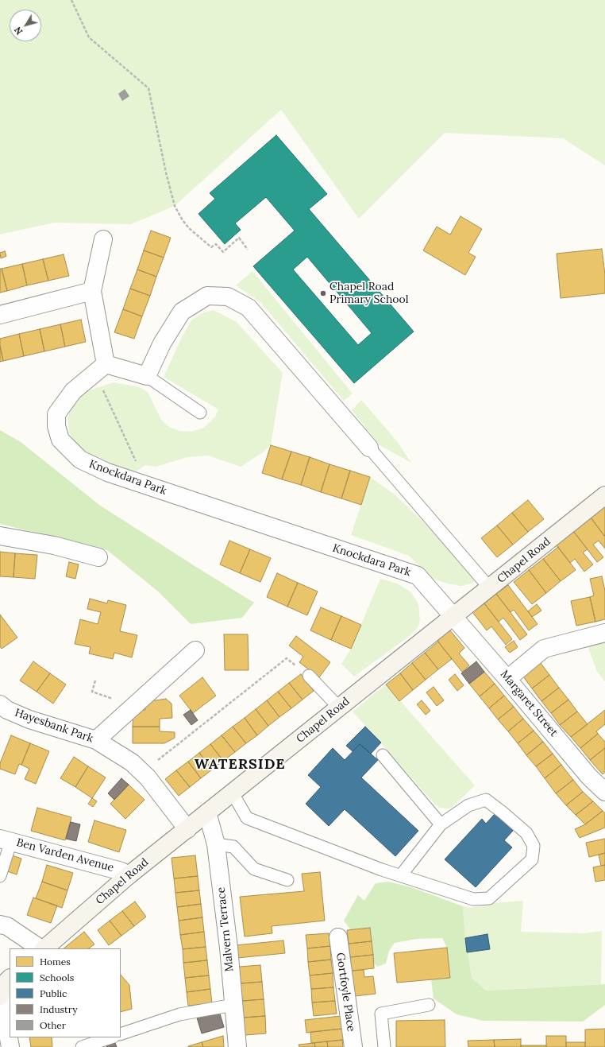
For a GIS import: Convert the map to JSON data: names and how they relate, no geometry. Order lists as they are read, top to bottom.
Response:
{
  "streets": {
    "main road": ["Chapel Road"],
    "street": [
      "Knockdara Park",
      "Margaret Street",
      "Hayesbank Park",
      "Ben Varden Avenue",
      "Malvern Terrace",
      "Gortfoyle Place"
    ]
  },
  "crossings": [
    ["Knockdara Park", "Chapel Road"],
    ["Knockdara Park", "Margaret Street"],
    ["Chapel Road", "Margaret Street"],
    ["Chapel Road", "Hayesbank Park"],
    ["Chapel Road", "Ben Varden Avenue"],
    ["Chapel Road", "Malvern Terrace"]
  ],
  "districts": ["WATERSIDE"],
  "places": ["Chapel Road Primary School"],
  "legend": [
    "Homes",
    "Schools",
    "Public",
    "Industry",
    "Other"
  ],
  "north": "bottom left"
}
